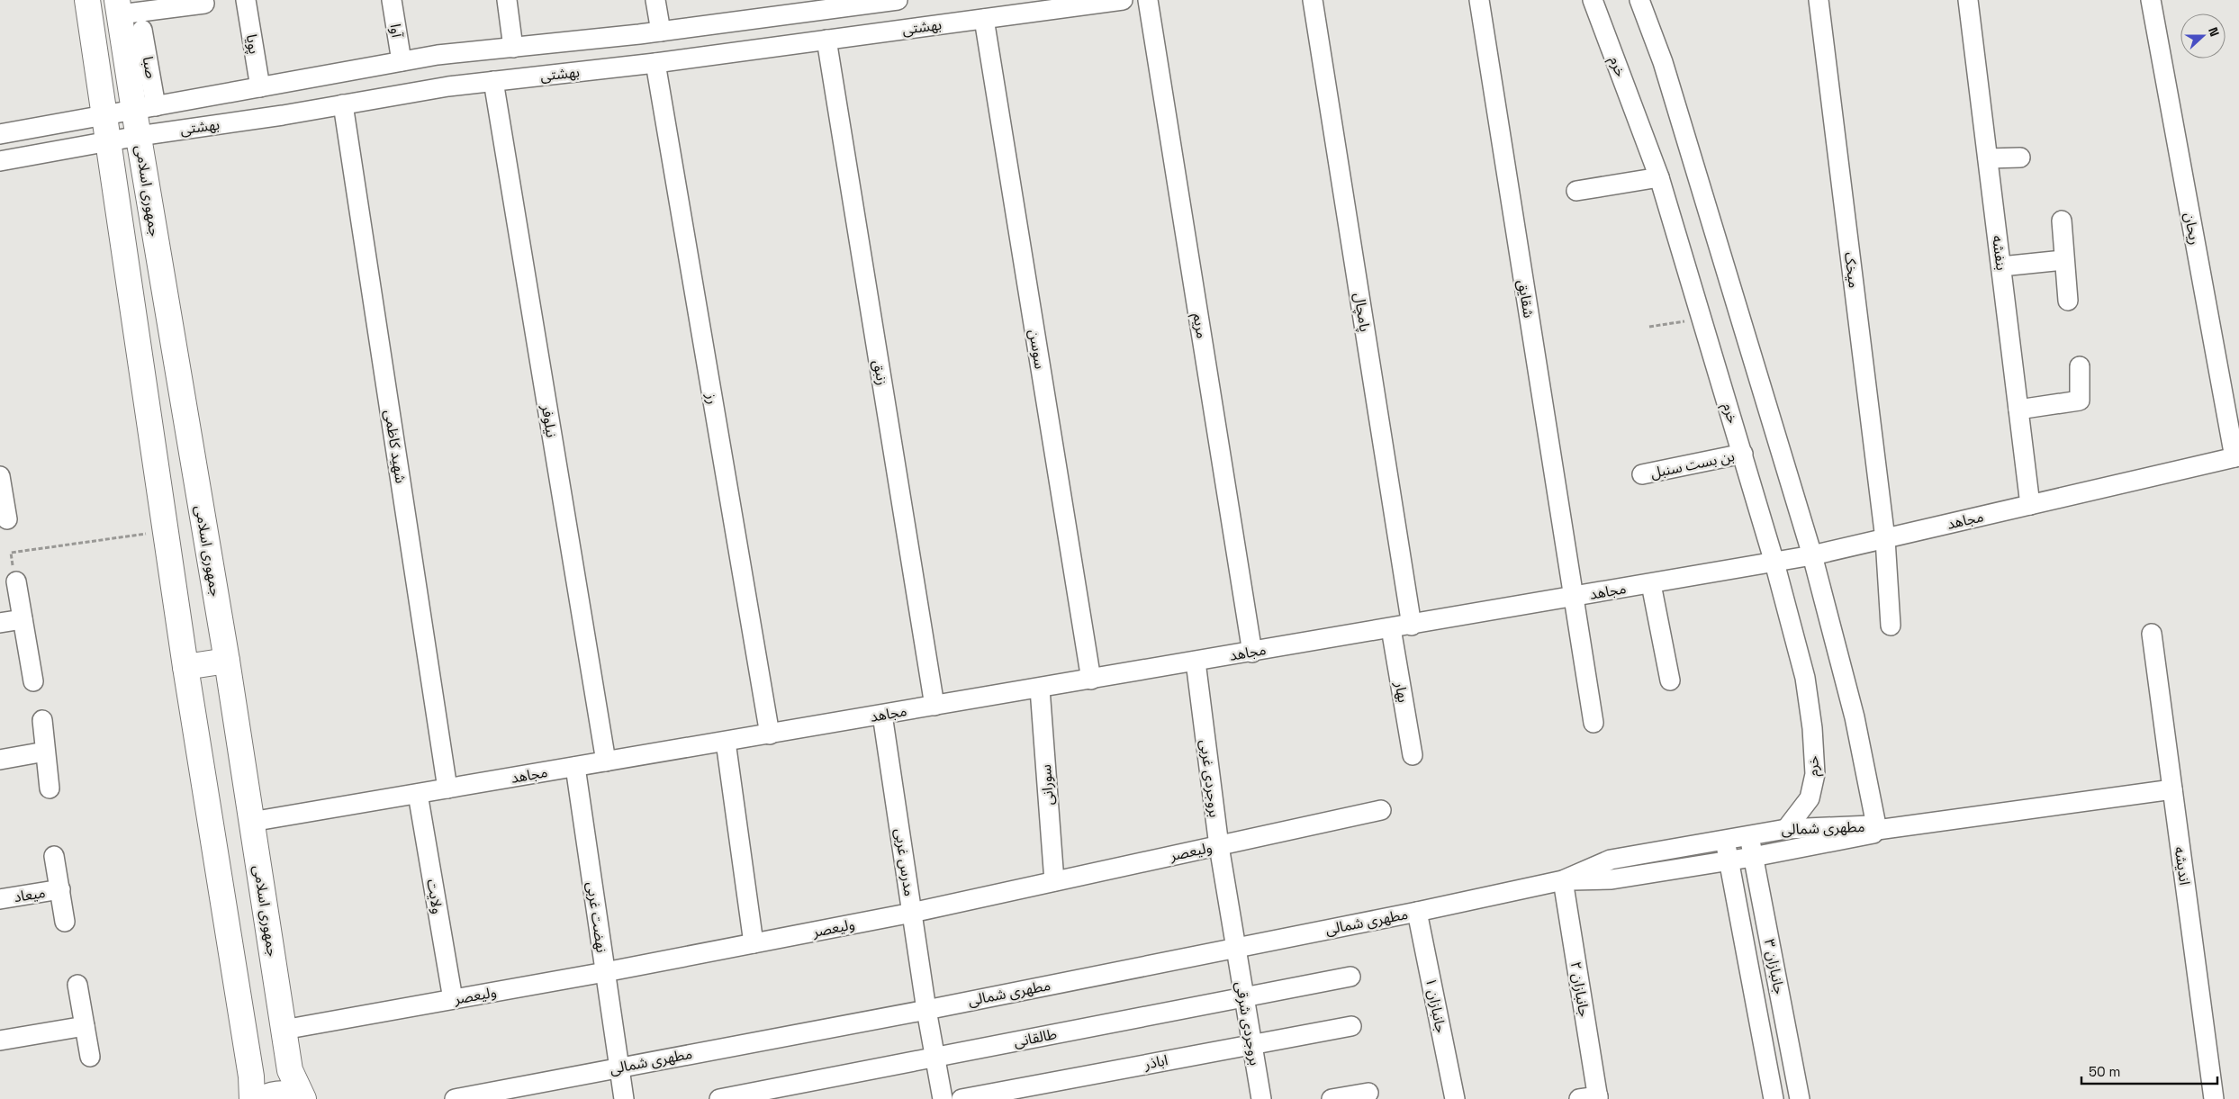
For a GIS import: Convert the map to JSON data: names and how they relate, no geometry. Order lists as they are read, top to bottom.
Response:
{
  "streets": {
    "main road": ["جمهوری اسلامی"],
    "street": [
      "بهشتی",
      "آوا",
      "پویا",
      "خرم",
      "صبا",
      "ریحان",
      "بنفشه",
      "میخک",
      "شقایق",
      "پامچال",
      "مریم",
      "سوسن",
      "زنبق",
      "رز",
      "نیلوفر",
      "شهید کاظمی",
      "بن بست سنبل",
      "مجاهد",
      "بهار",
      "بروجردی غربی",
      "سورانی",
      "مطهری شمالی",
      "ولیعصر",
      "مدرس غربی",
      "اندیشه",
      "میعاد",
      "ولایت",
      "نهضت غربی",
      "جانبازان ۳",
      "جانبازان ۲",
      "جانبازان ۱",
      "بروجردی شرقی",
      "طالقانی",
      "اباذر"
    ]
  },
  "crossings": [
    ["بهشتی", "آوا"],
    ["بهشتی", "پویا"],
    ["بهشتی", "صبا"],
    ["بهشتی", "جمهوری اسلامی"],
    ["بهشتی", "سوسن"],
    ["بهشتی", "زنبق"],
    ["بهشتی", "رز"],
    ["بهشتی", "نیلوفر"],
    ["بهشتی", "شهید کاظمی"],
    ["خرم", "بن بست سنبل"],
    ["خرم", "مجاهد"],
    ["خرم", "مطهری شمالی"],
    ["صبا", "جمهوری اسلامی"],
    ["جمهوری اسلامی", "مجاهد"],
    ["جمهوری اسلامی", "ولیعصر"],
    ["ریحان", "مجاهد"],
    ["بنفشه", "مجاهد"],
    ["میخک", "مجاهد"],
    ["شقایق", "مجاهد"],
    ["پامچال", "مجاهد"],
    ["مریم", "مجاهد"],
    ["سوسن", "مجاهد"],
    ["زنبق", "مجاهد"],
    ["رز", "مجاهد"],
    ["نیلوفر", "مجاهد"],
    ["شهید کاظمی", "مجاهد"],
    ["مجاهد", "بهار"],
    ["مجاهد", "بروجردی غربی"],
    ["مجاهد", "سورانی"],
    ["مجاهد", "مدرس غربی"],
    ["مجاهد", "ولایت"],
    ["مجاهد", "نهضت غربی"],
    ["بروجردی غربی", "مطهری شمالی"],
    ["بروجردی غربی", "ولیعصر"],
    ["بروجردی غربی", "بروجردی شرقی"],
    ["سورانی", "ولیعصر"],
    ["مطهری شمالی", "مدرس غربی"],
    ["مطهری شمالی", "نهضت غربی"],
    ["مطهری شمالی", "جانبازان ۳"],
    ["مطهری شمالی", "جانبازان ۲"],
    ["مطهری شمالی", "جانبازان ۱"],
    ["مطهری شمالی", "بروجردی شرقی"],
    ["ولیعصر", "مدرس غربی"],
    ["ولیعصر", "ولایت"],
    ["ولیعصر", "نهضت غربی"],
    ["مدرس غربی", "طالقانی"],
    ["بروجردی شرقی", "طالقانی"],
    ["بروجردی شرقی", "اباذر"]
  ],
  "scale_bar": "50 m",
  "north": "right"
}
